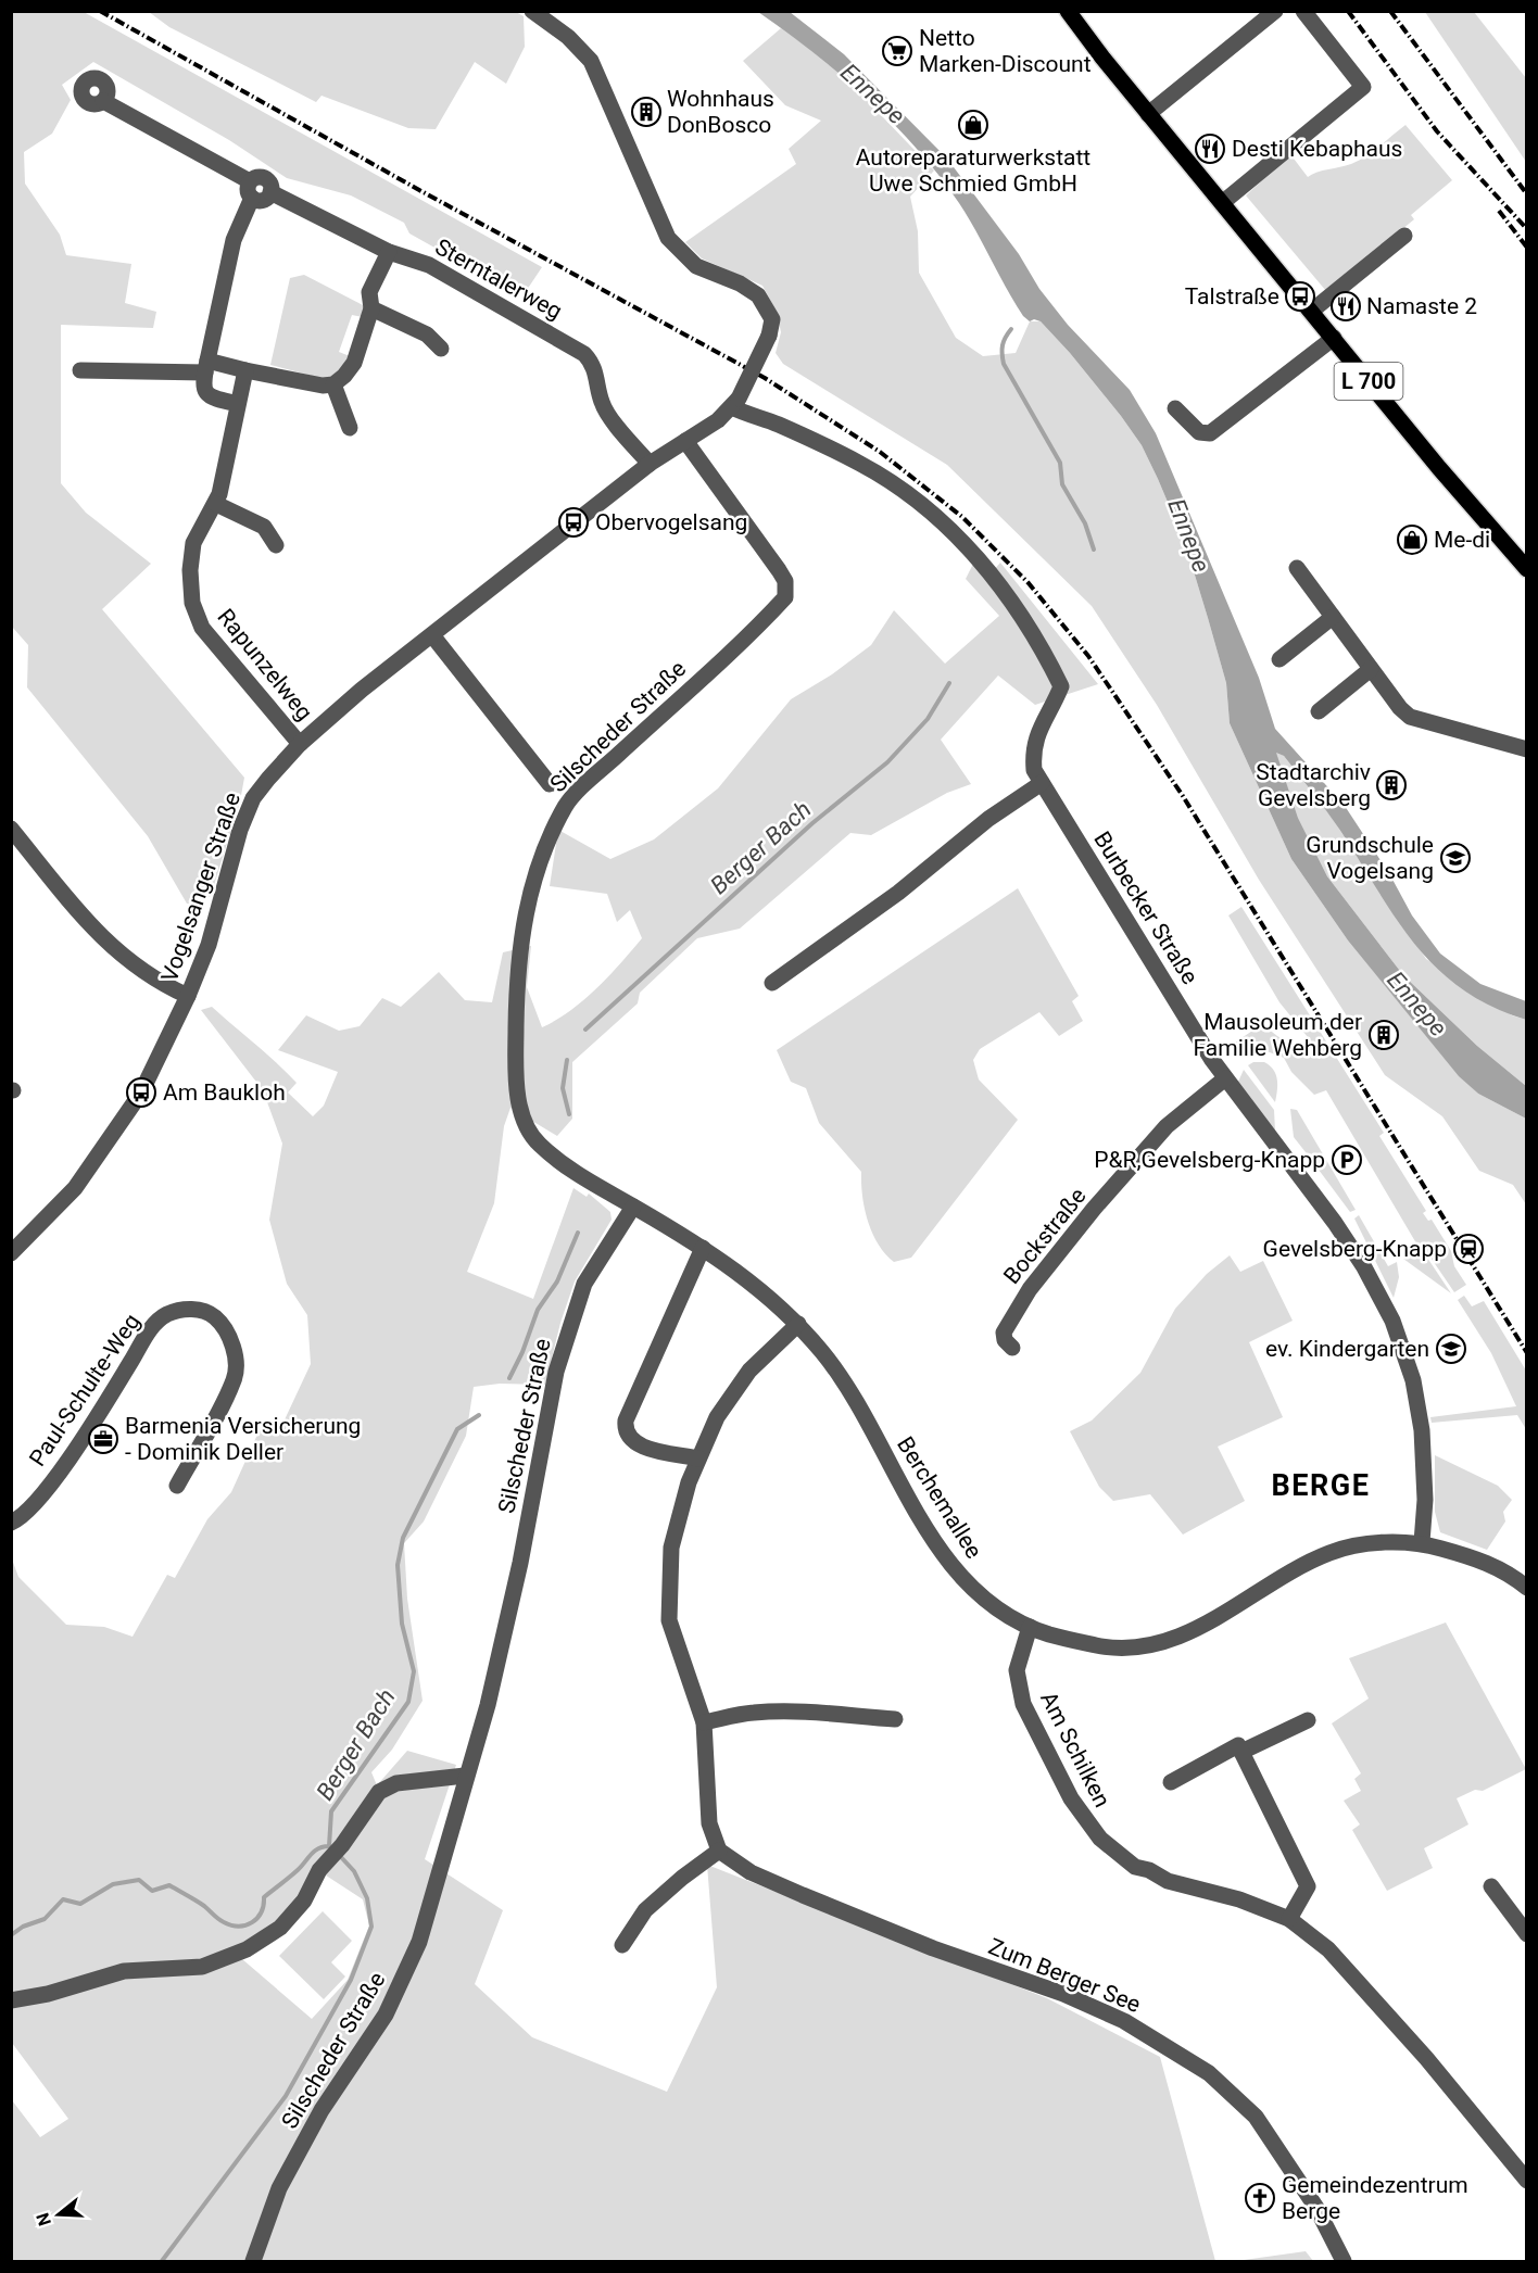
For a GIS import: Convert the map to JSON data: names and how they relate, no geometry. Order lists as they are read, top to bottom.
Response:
{
  "streets": {
    "main road": ["L 700"],
    "street": [
      "Sterntalerweg",
      "Rapunzelweg",
      "Silscheder Straße",
      "Vogelsanger Straße",
      "Burbecker Straße",
      "Bockstraße",
      "Paul-Schulte-Weg",
      "Berchemallee",
      "Am Schilken",
      "Zum Berger See"
    ]
  },
  "crossings": [
    ["Sterntalerweg", "Vogelsanger Straße"],
    ["Rapunzelweg", "Vogelsanger Straße"],
    ["Silscheder Straße", "Vogelsanger Straße"],
    ["Silscheder Straße", "Berchemallee"],
    ["Vogelsanger Straße", "Burbecker Straße"],
    ["Burbecker Straße", "Bockstraße"],
    ["Burbecker Straße", "Berchemallee"],
    ["Berchemallee", "Am Schilken"]
  ],
  "districts": ["BERGE"],
  "water": ["Ennepe", "Berger Bach"],
  "places": {
    "supermarket": ["Netto Marken-Discount"],
    "building": ["Wohnhaus DonBosco", "Stadtarchiv Gevelsberg", "Mausoleum der Familie Wehberg"],
    "shop": ["Autoreparaturwerkstatt Uwe Schmied GmbH", "Me-di"],
    "restaurant": ["Desti Kebaphaus", "Namaste 2"],
    "bus stop": ["Talstraße", "Obervogelsang", "Am Baukloh"],
    "school or university": ["Grundschule Vogelsang", "ev. Kindergarten"],
    "parking": ["P&R,Gevelsberg-Knapp"],
    "station": ["Gevelsberg-Knapp"],
    "office": ["Barmenia Versicherung - Dominik Deller"],
    "church": ["Gemeindezentrum Berge"]
  },
  "north": "left"
}
